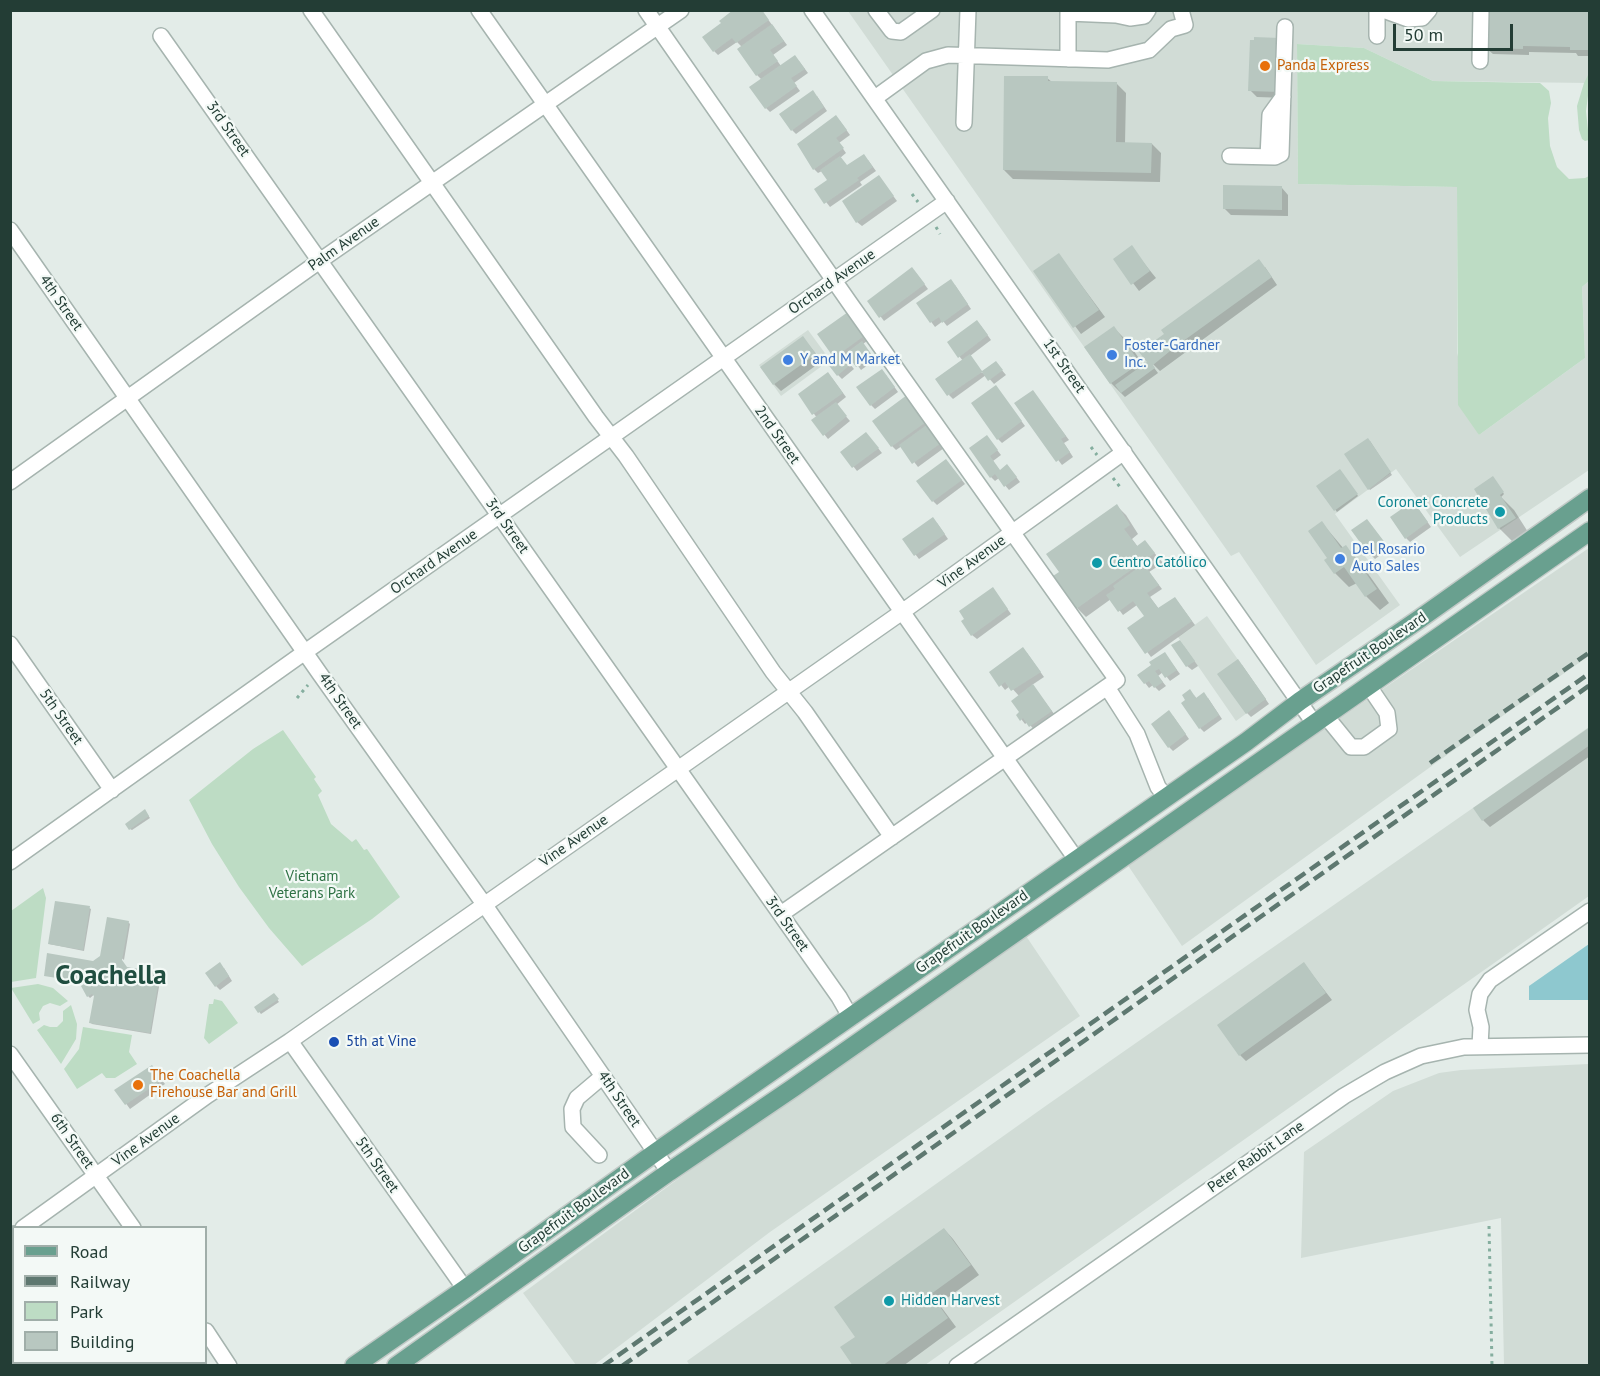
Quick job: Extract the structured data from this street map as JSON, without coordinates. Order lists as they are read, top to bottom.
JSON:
{
  "streets": {
    "main road": ["Grapefruit Boulevard"],
    "street": [
      "3rd Street",
      "Palm Avenue",
      "Orchard Avenue",
      "4th Street",
      "1st Street",
      "2nd Street",
      "Vine Avenue",
      "5th Street",
      "6th Street",
      "Peter Rabbit Lane"
    ]
  },
  "crossings": [
    ["3rd Street", "Palm Avenue"],
    ["3rd Street", "Orchard Avenue"],
    ["3rd Street", "Vine Avenue"],
    ["3rd Street", "Grapefruit Boulevard"],
    ["Palm Avenue", "4th Street"],
    ["Palm Avenue", "2nd Street"],
    ["Orchard Avenue", "4th Street"],
    ["Orchard Avenue", "1st Street"],
    ["Orchard Avenue", "2nd Street"],
    ["Orchard Avenue", "5th Street"],
    ["4th Street", "Vine Avenue"],
    ["4th Street", "Grapefruit Boulevard"],
    ["1st Street", "Vine Avenue"],
    ["1st Street", "Grapefruit Boulevard"],
    ["2nd Street", "Vine Avenue"],
    ["2nd Street", "Grapefruit Boulevard"],
    ["Vine Avenue", "5th Street"],
    ["Vine Avenue", "6th Street"],
    ["Grapefruit Boulevard", "5th Street"]
  ],
  "districts": ["Coachella"],
  "parks": ["Vietnam Veterans Park"],
  "places": [
    "Panda Express",
    "Foster-Gardner Inc.",
    "Y and M Market",
    "Coronet Concrete Products",
    "Del Rosario Auto Sales",
    "Centro Católico",
    "5th at Vine",
    "The Coachella Firehouse Bar and Grill",
    "Hidden Harvest"
  ],
  "legend": [
    "Road",
    "Railway",
    "Park",
    "Building"
  ],
  "scale_bar": "50 m"
}
